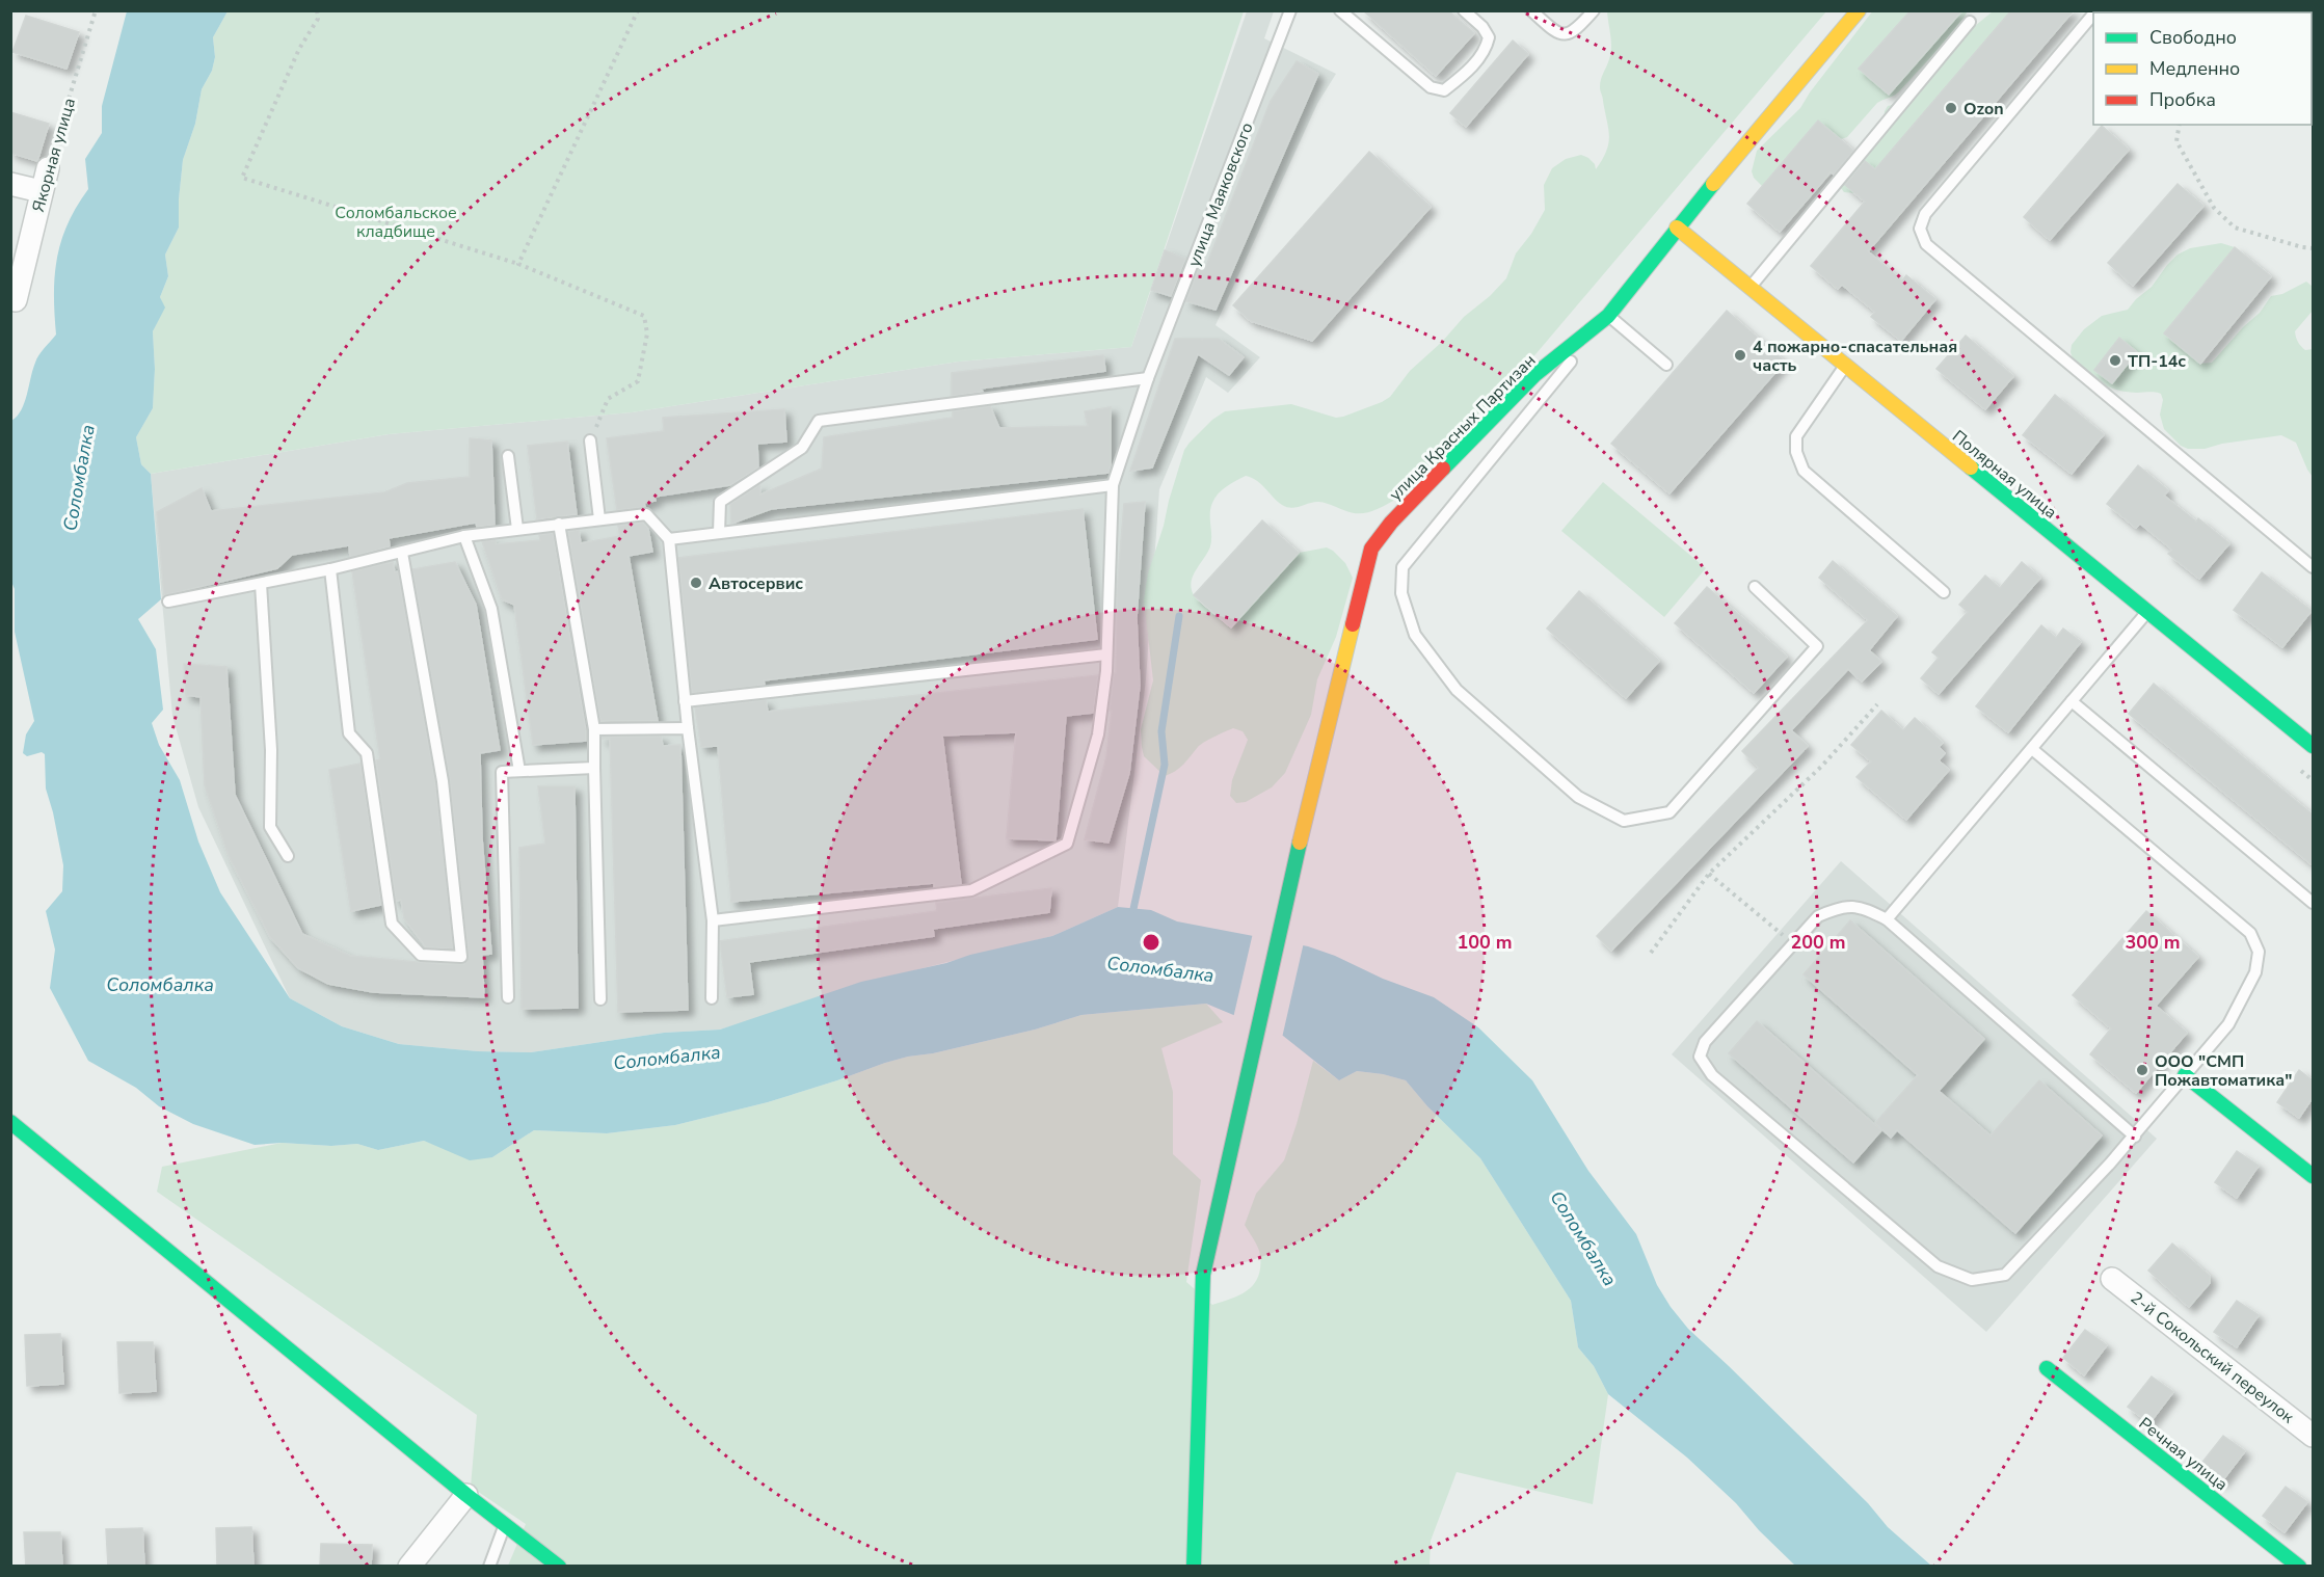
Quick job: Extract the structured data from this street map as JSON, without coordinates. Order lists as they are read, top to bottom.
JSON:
{
  "streets": {
    "street": [
      "Якорная улица",
      "улица Красных Партизан",
      "Полярная улица",
      "2-й Сокольский переулок",
      "Речная улица"
    ],
    "lane": ["улица Маяковского"]
  },
  "crossings": [
    ["улица Красных Партизан", "Полярная улица"]
  ],
  "water": ["Соломбалка"],
  "parks": ["Соломбальское кладбище"],
  "places": [
    "Ozon",
    "4 пожарно-спасательная часть",
    "ТП-14с",
    "Автосервис",
    "ООО \"СМП Пожавтоматика\""
  ],
  "legend": ["Свободно", "Медленно", "Пробка"],
  "rings": ["100 m", "200 m", "300 m"]
}
